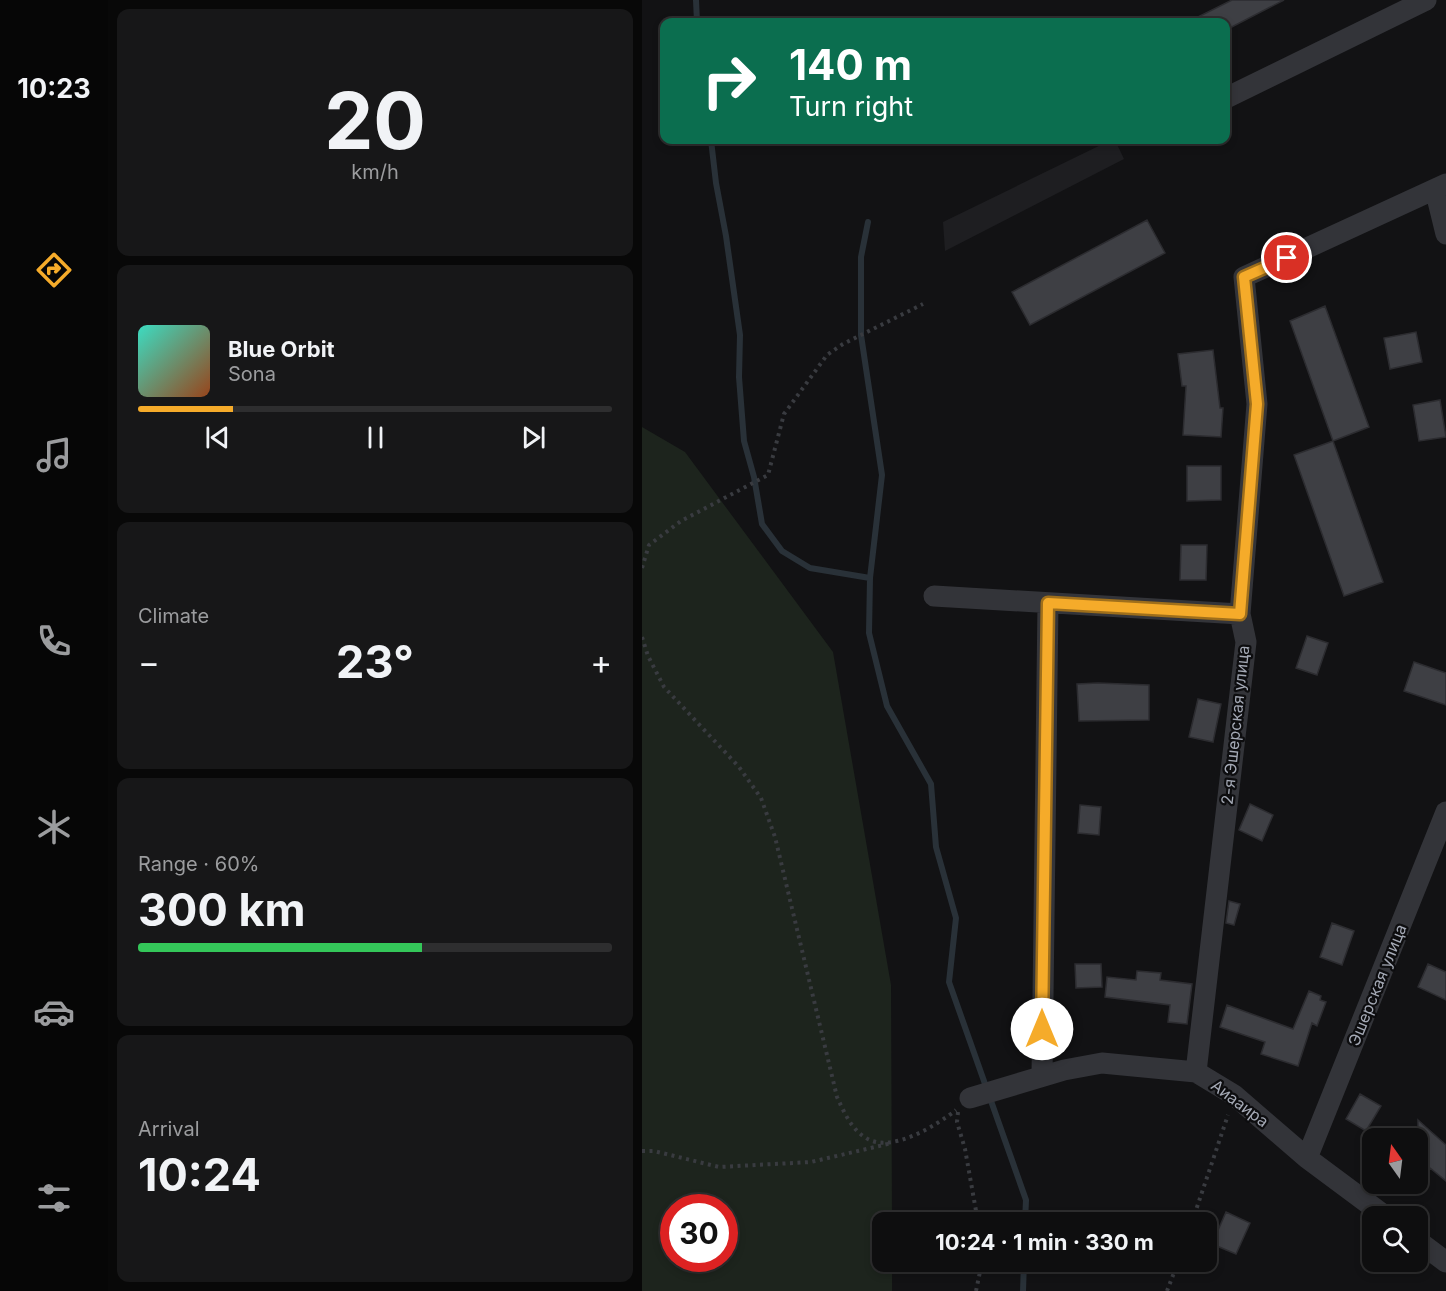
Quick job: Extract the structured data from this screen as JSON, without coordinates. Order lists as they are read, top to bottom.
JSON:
{
  "streets": {
    "street": ["2-я Эшерская улица", "Эшерская улица", "Аиааира"]
  },
  "crossings": [
    ["2-я Эшерская улица", "Аиааира"],
    ["Эшерская улица", "Аиааира"]
  ],
  "north": "top",
  "page": {
    "tabs": "10:23",
    "tile": [
      ["20", "km/h"],
      "Climate",
      ["Range · 60%", "300 km"],
      ["Arrival", "10:24"]
    ],
    "turn": ["140 m", "Turn right"],
    "song": ["Blue Orbit", "Sona"],
    "heat": ["−", "23°", "+"],
    "limit": "30",
    "trip": "10:24 · 1 min · 330 m"
  }
}
